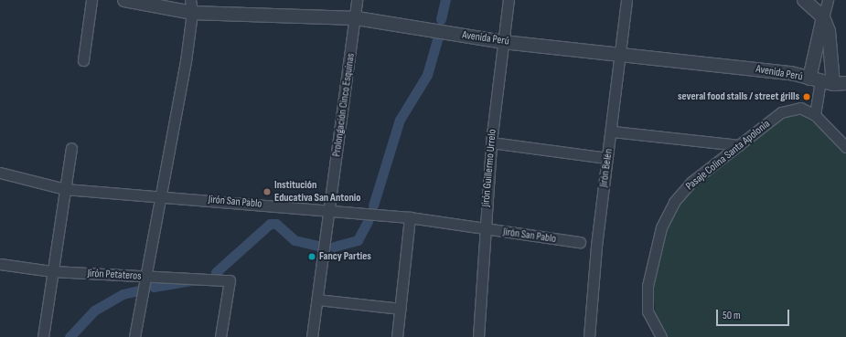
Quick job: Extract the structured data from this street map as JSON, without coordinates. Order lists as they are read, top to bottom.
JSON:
{
  "streets": {
    "street": [
      "Avenida Perú",
      "Prolongación Cinco Esquinas",
      "Pasaje Colina Santa Apolonia",
      "Jirón Guillermo Urrelo",
      "Jirón Belén",
      "Jirón San Pablo",
      "Jirón Petateros"
    ]
  },
  "crossings": [
    ["Avenida Perú", "Prolongación Cinco Esquinas"],
    ["Avenida Perú", "Jirón Guillermo Urrelo"],
    ["Avenida Perú", "Jirón Belén"],
    ["Prolongación Cinco Esquinas", "Jirón San Pablo"],
    ["Jirón Guillermo Urrelo", "Jirón San Pablo"]
  ],
  "places": ["several food stalls / street grills", "Institución Educativa San Antonio", "Fancy Parties"],
  "scale_bar": "50 m"
}
